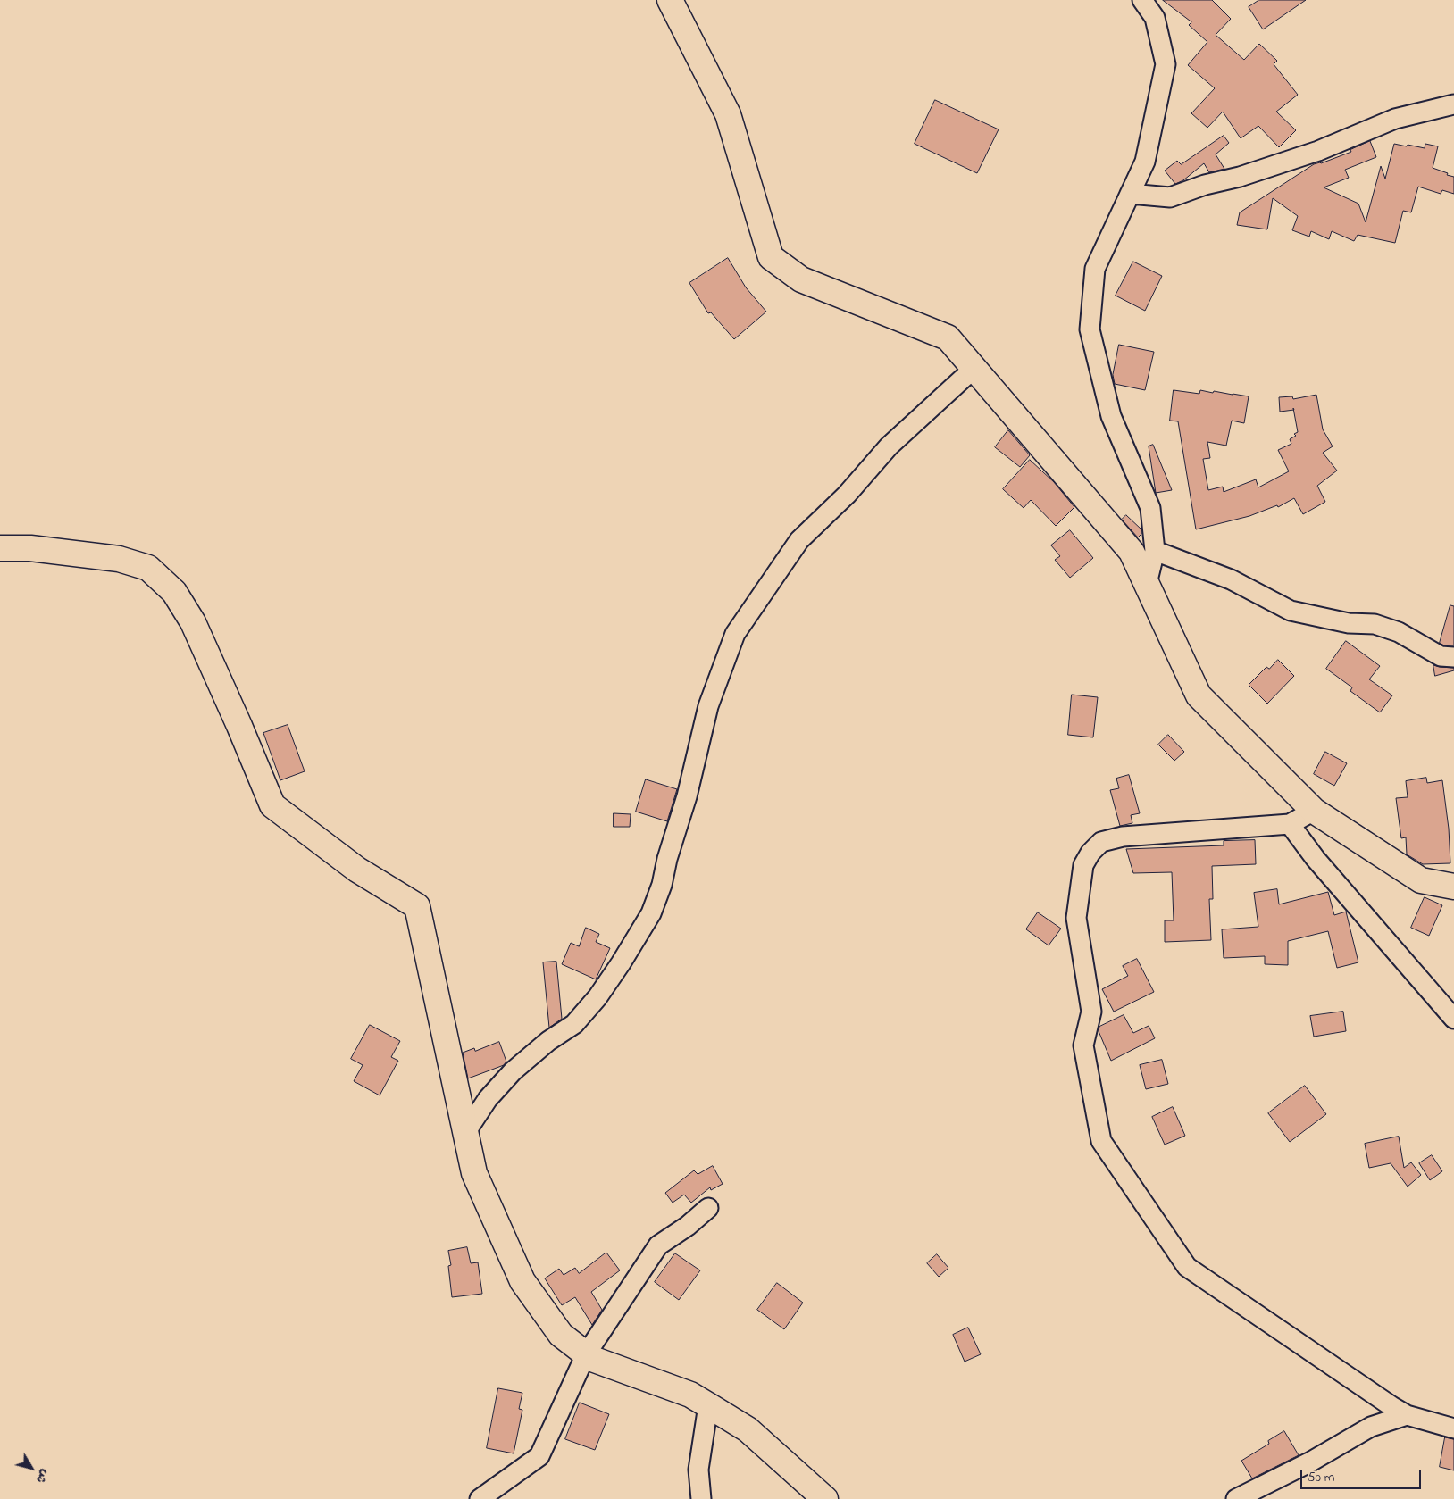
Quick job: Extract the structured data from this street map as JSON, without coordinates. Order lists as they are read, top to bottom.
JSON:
{
  "scale_bar": "50 m",
  "north": "bottom right"
}
